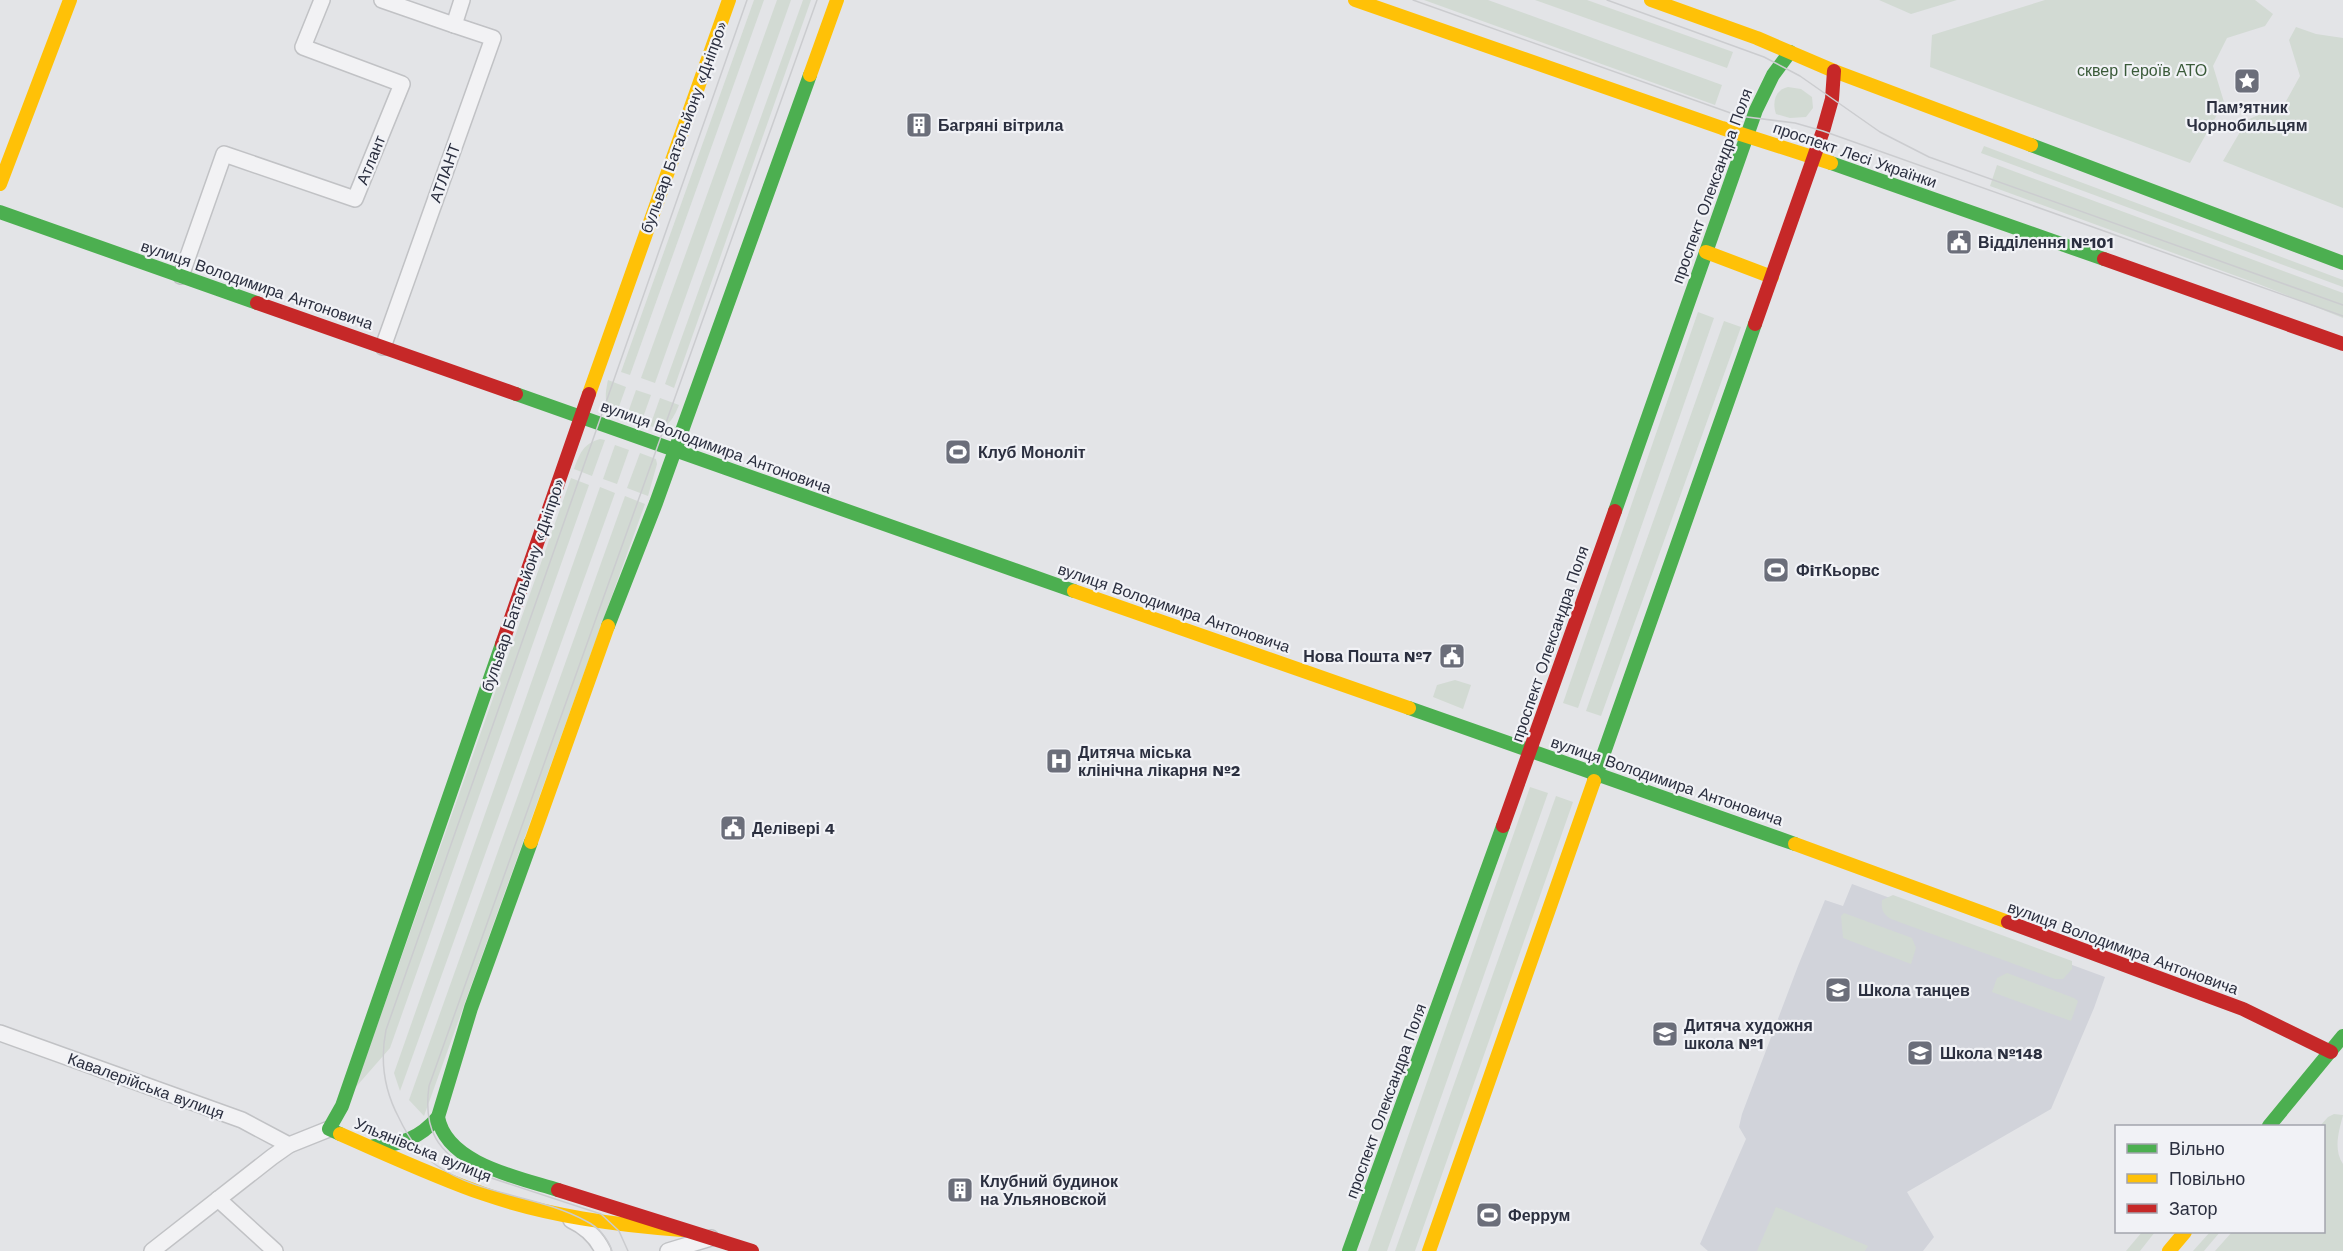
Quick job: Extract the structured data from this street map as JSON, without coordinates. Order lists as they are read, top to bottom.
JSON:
{
  "streets": {
    "street": [
      "бульвар Батальйону «Дніпро»",
      "проспект Лесі Українки",
      "Атлант",
      "АТЛАНТ",
      "проспект Олександра Поля",
      "вулиця Володимира Антоновича",
      "Кавалерійська вулиця",
      "Ульянівська вулиця"
    ]
  },
  "crossings": [
    ["бульвар Батальйону «Дніпро»", "вулиця Володимира Антоновича"],
    ["бульвар Батальйону «Дніпро»", "Ульянівська вулиця"],
    ["проспект Лесі Українки", "проспект Олександра Поля"],
    ["Атлант", "вулиця Володимира Антоновича"],
    ["АТЛАНТ", "вулиця Володимира Антоновича"],
    ["проспект Олександра Поля", "вулиця Володимира Антоновича"]
  ],
  "parks": ["сквер Героїв АТО"],
  "places": {
    "place": ["Пам’ятник Чорнобильцям"],
    "building": ["Багряні вітрила", "Клубний будинок на Ульяновской"],
    "public building": ["Відділення №101", "Нова Пошта №7", "Делівері 4"],
    "sports": ["Клуб Моноліт", "ФiтКьорвс", "Феррум"],
    "hospital": ["Дитяча міська клінічна лікарня №2"],
    "school or university": ["Школа танцев", "Дитяча художня школа №1", "Школа №148"]
  },
  "legend": ["Вільно", "Повільно", "Затор"]
}
